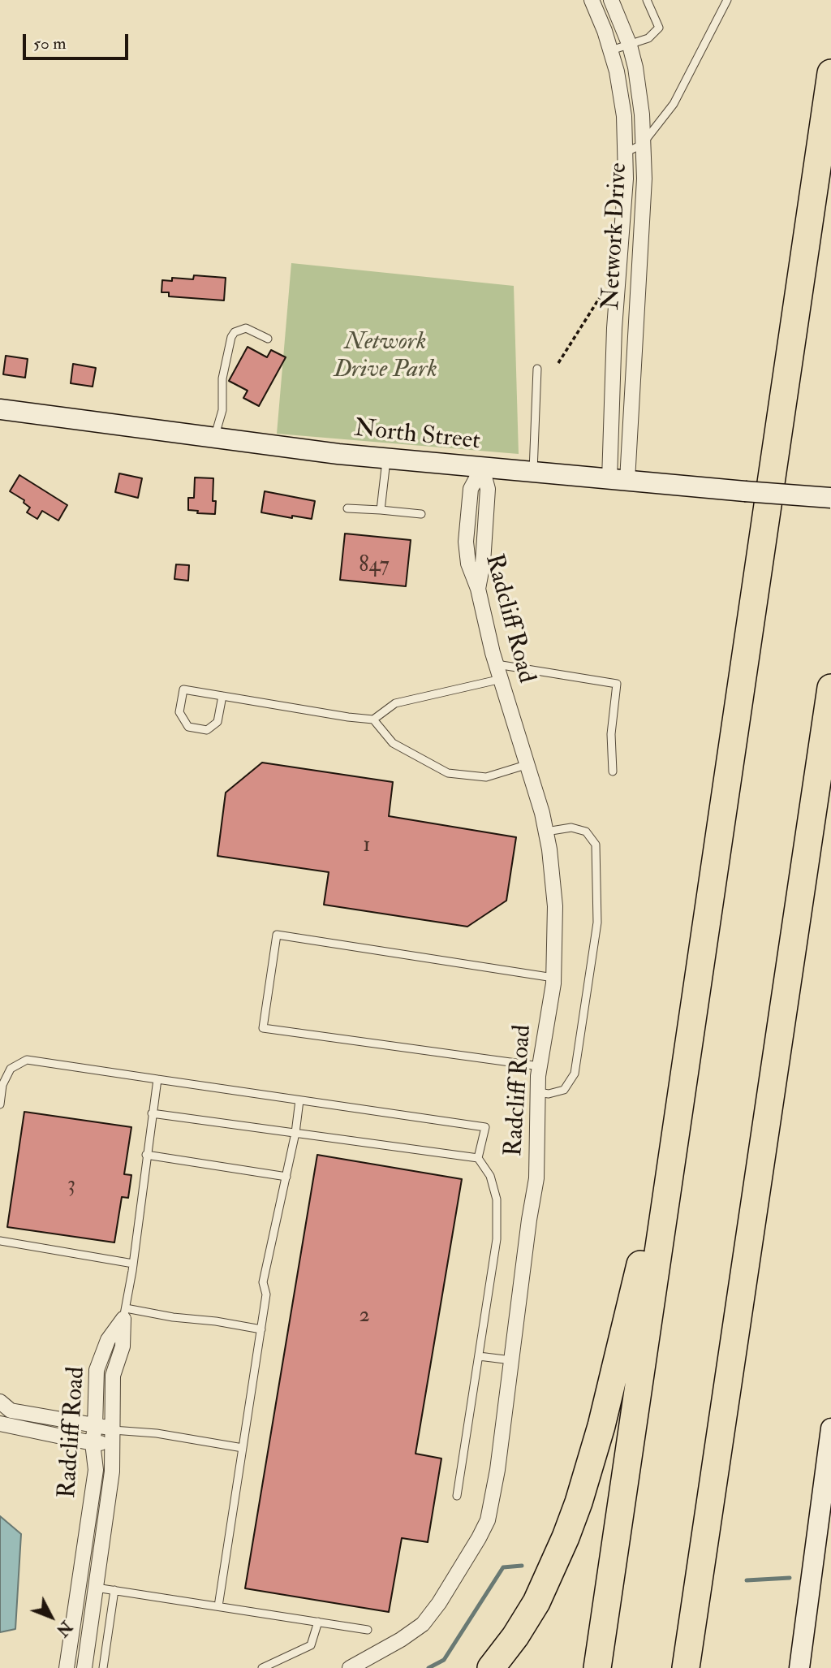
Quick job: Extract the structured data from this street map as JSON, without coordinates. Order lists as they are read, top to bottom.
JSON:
{
  "streets": {
    "main road": ["North Street"],
    "street": ["Network Drive", "Radcliff Road"]
  },
  "crossings": [
    ["Network Drive", "North Street"],
    ["North Street", "Radcliff Road"]
  ],
  "parks": ["Network Drive Park"],
  "house_numbers": [
    "847",
    "1",
    "3",
    "2"
  ],
  "scale_bar": "50 m",
  "north": "bottom right"
}
